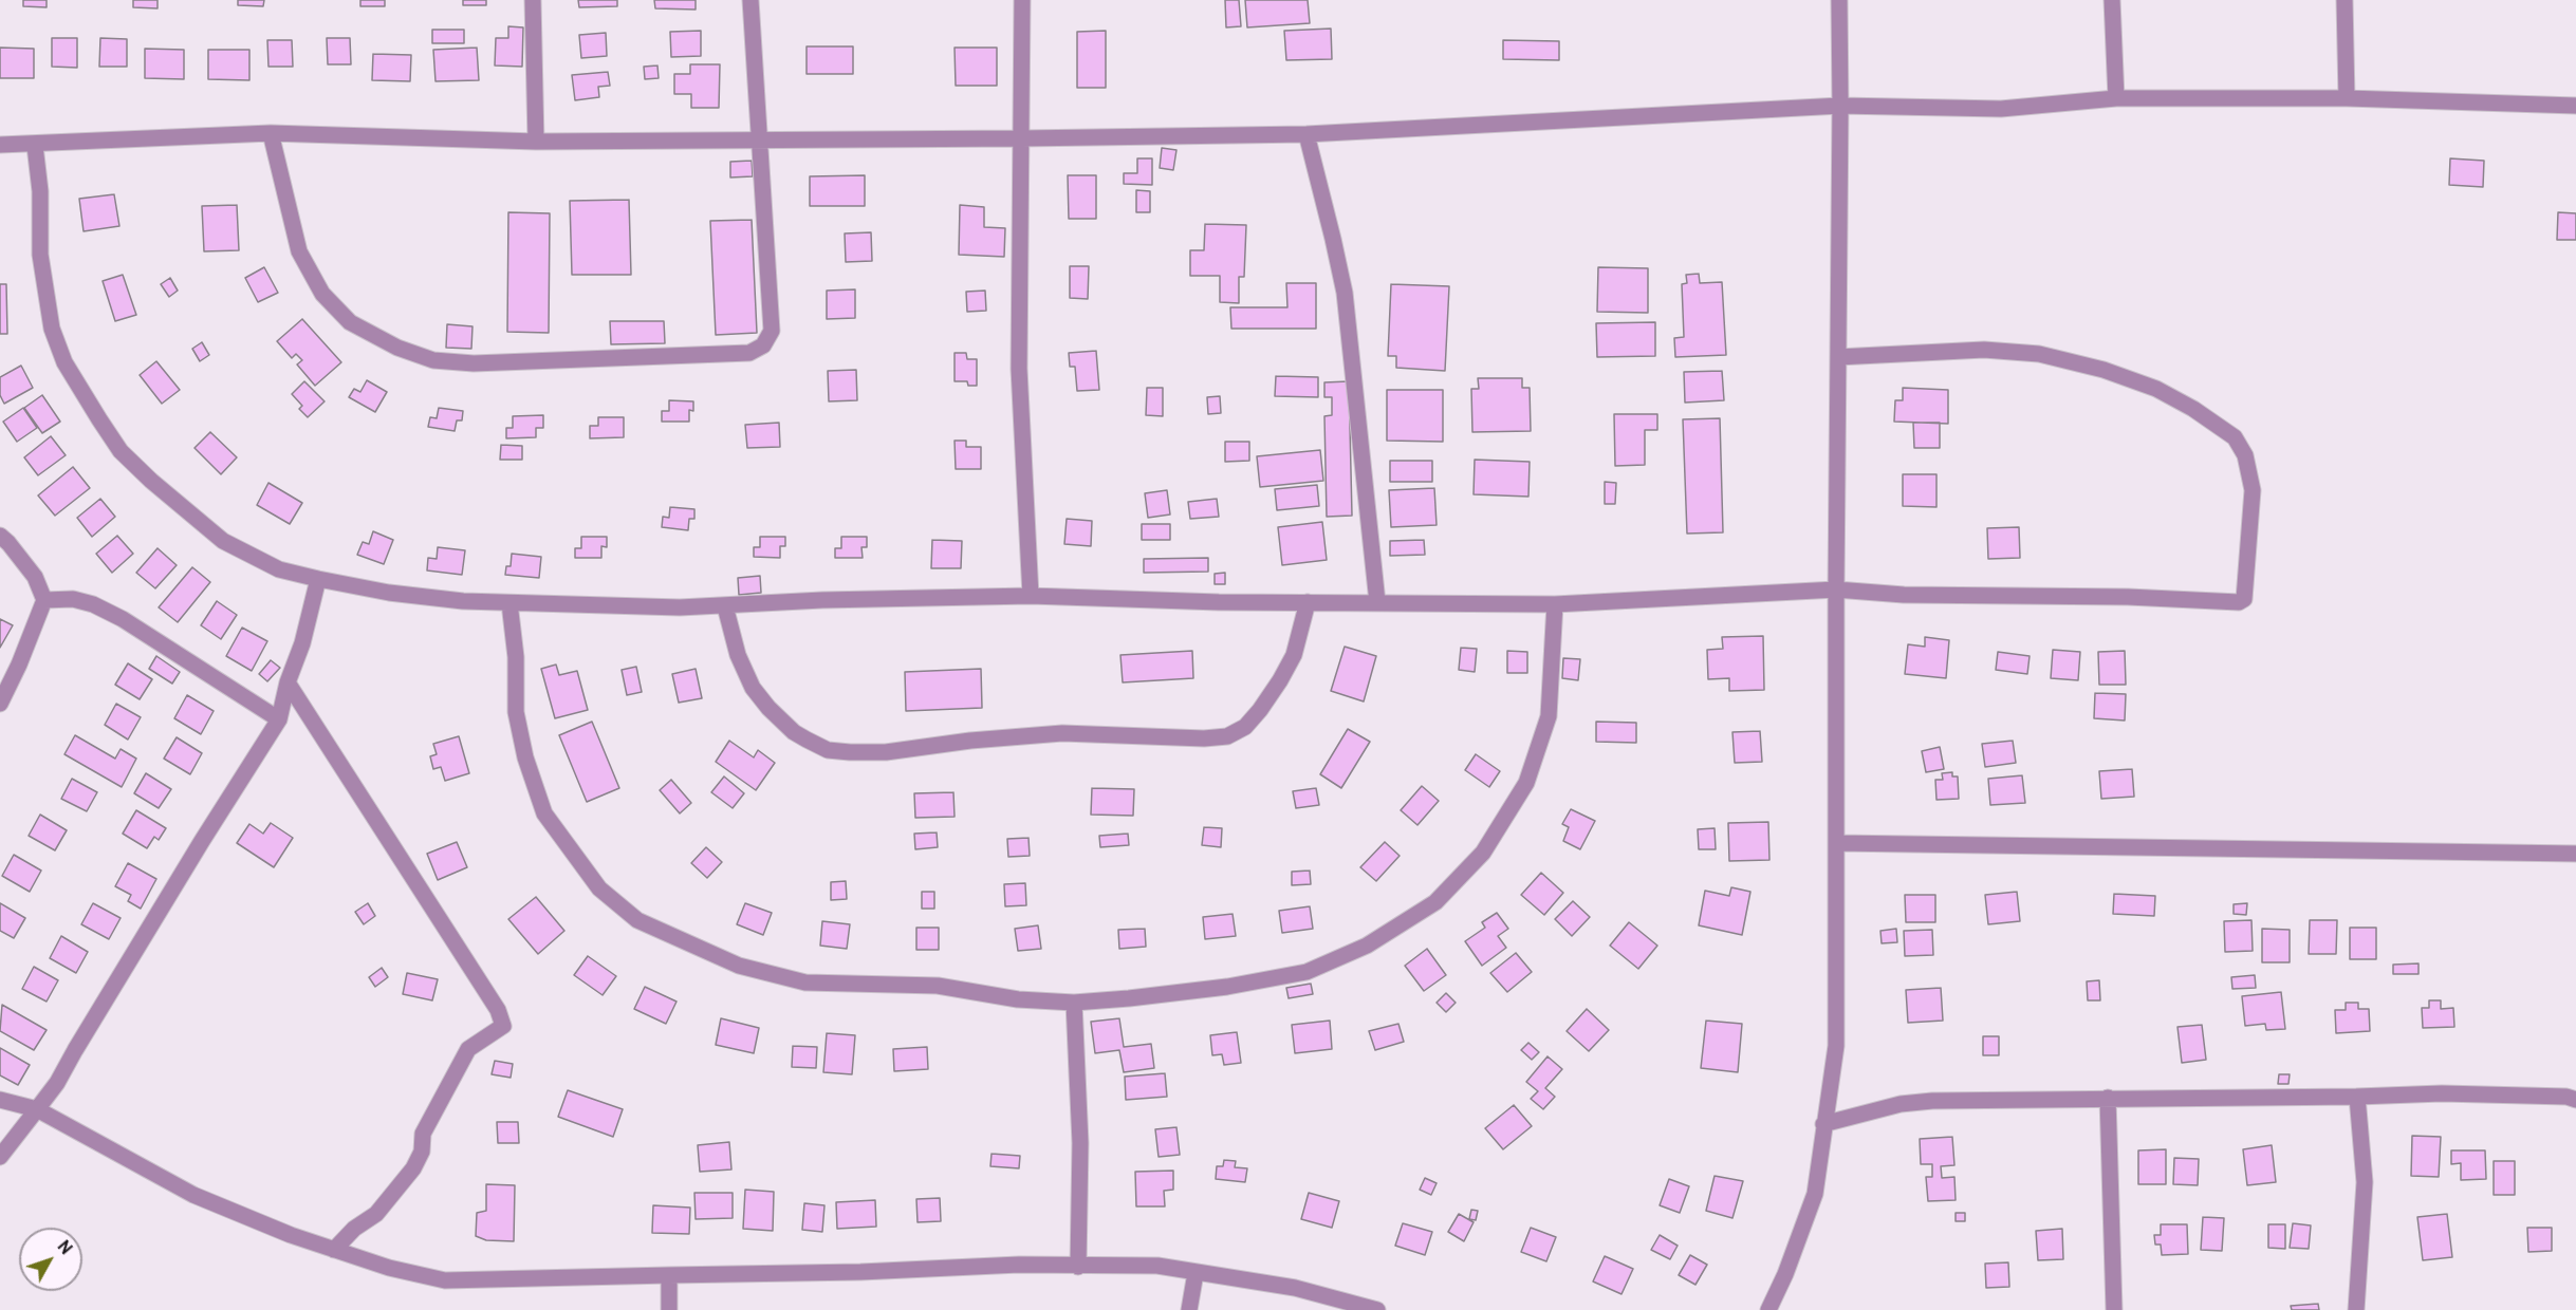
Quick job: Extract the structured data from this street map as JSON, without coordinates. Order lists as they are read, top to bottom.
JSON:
{
  "north": "top right"
}
